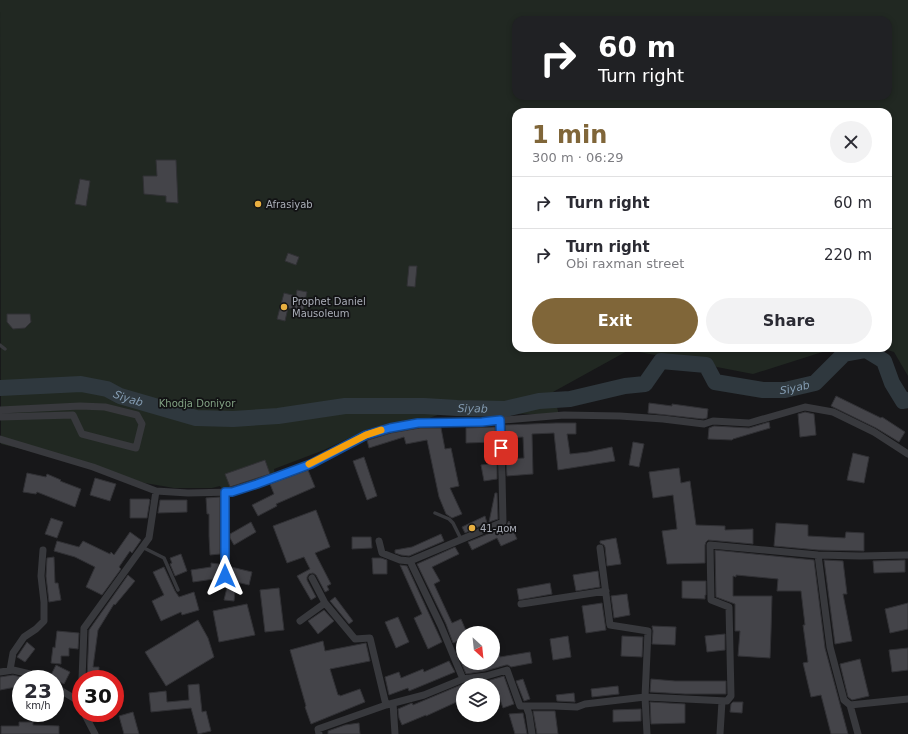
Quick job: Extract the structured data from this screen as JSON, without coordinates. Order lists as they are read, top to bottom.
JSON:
{
  "water": ["Siyab"],
  "parks": ["Khodja Doniyor"],
  "places": ["Afrasiyab", "Prophet Daniel Mausoleum", "41-дом"],
  "north": "bottom right",
  "page": {
    "turn": ["60 m", "Turn right"],
    "heading": ["1 min", "300 m · 06:29"],
    "list": [
      {
        "name": "Turn right",
        "value": "60 m"
      },
      {
        "name": "Turn right",
        "note": "Obi raxman street",
        "value": "220 m"
      }
    ],
    "buttons": ["Exit", "Share"],
    "speed": "23 km/h",
    "limit": "30"
  }
}
